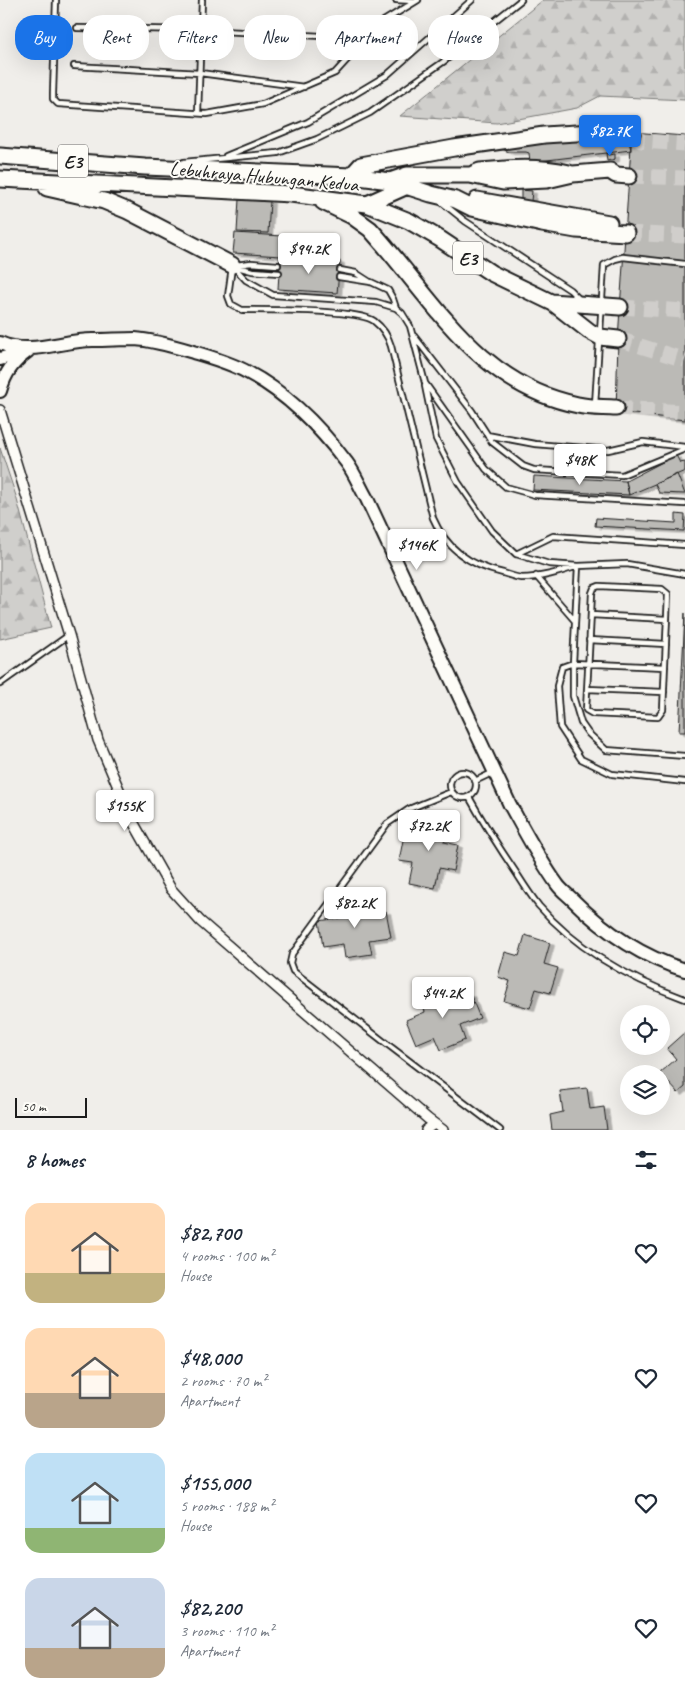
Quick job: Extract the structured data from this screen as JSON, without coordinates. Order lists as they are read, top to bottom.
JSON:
{
  "streets": {
    "highway": ["E3", "Lebuhraya Hubungan Kedua"]
  },
  "crossings": [
    ["E3", "Lebuhraya Hubungan Kedua"]
  ],
  "scale_bar": "50 m",
  "page": {
    "chip": [
      "Buy",
      "Rent",
      "Filters",
      "New",
      "Apartment",
      "House"
    ],
    "price": [
      "$82.7K",
      "$94.2K",
      "$48K",
      "$146K",
      "$155K",
      "$72.2K",
      "$82.2K",
      "$44.2K"
    ],
    "scale": "50 m",
    "heading": "8 homes",
    "list": [
      {
        "name": "$82,700",
        "note": "4 rooms · 100 m² · House"
      },
      {
        "name": "$48,000",
        "note": "2 rooms · 70 m² · Apartment"
      },
      {
        "name": "$155,000",
        "note": "5 rooms · 188 m² · House"
      },
      {
        "name": "$82,200",
        "note": "3 rooms · 110 m² · Apartment"
      }
    ]
  }
}
